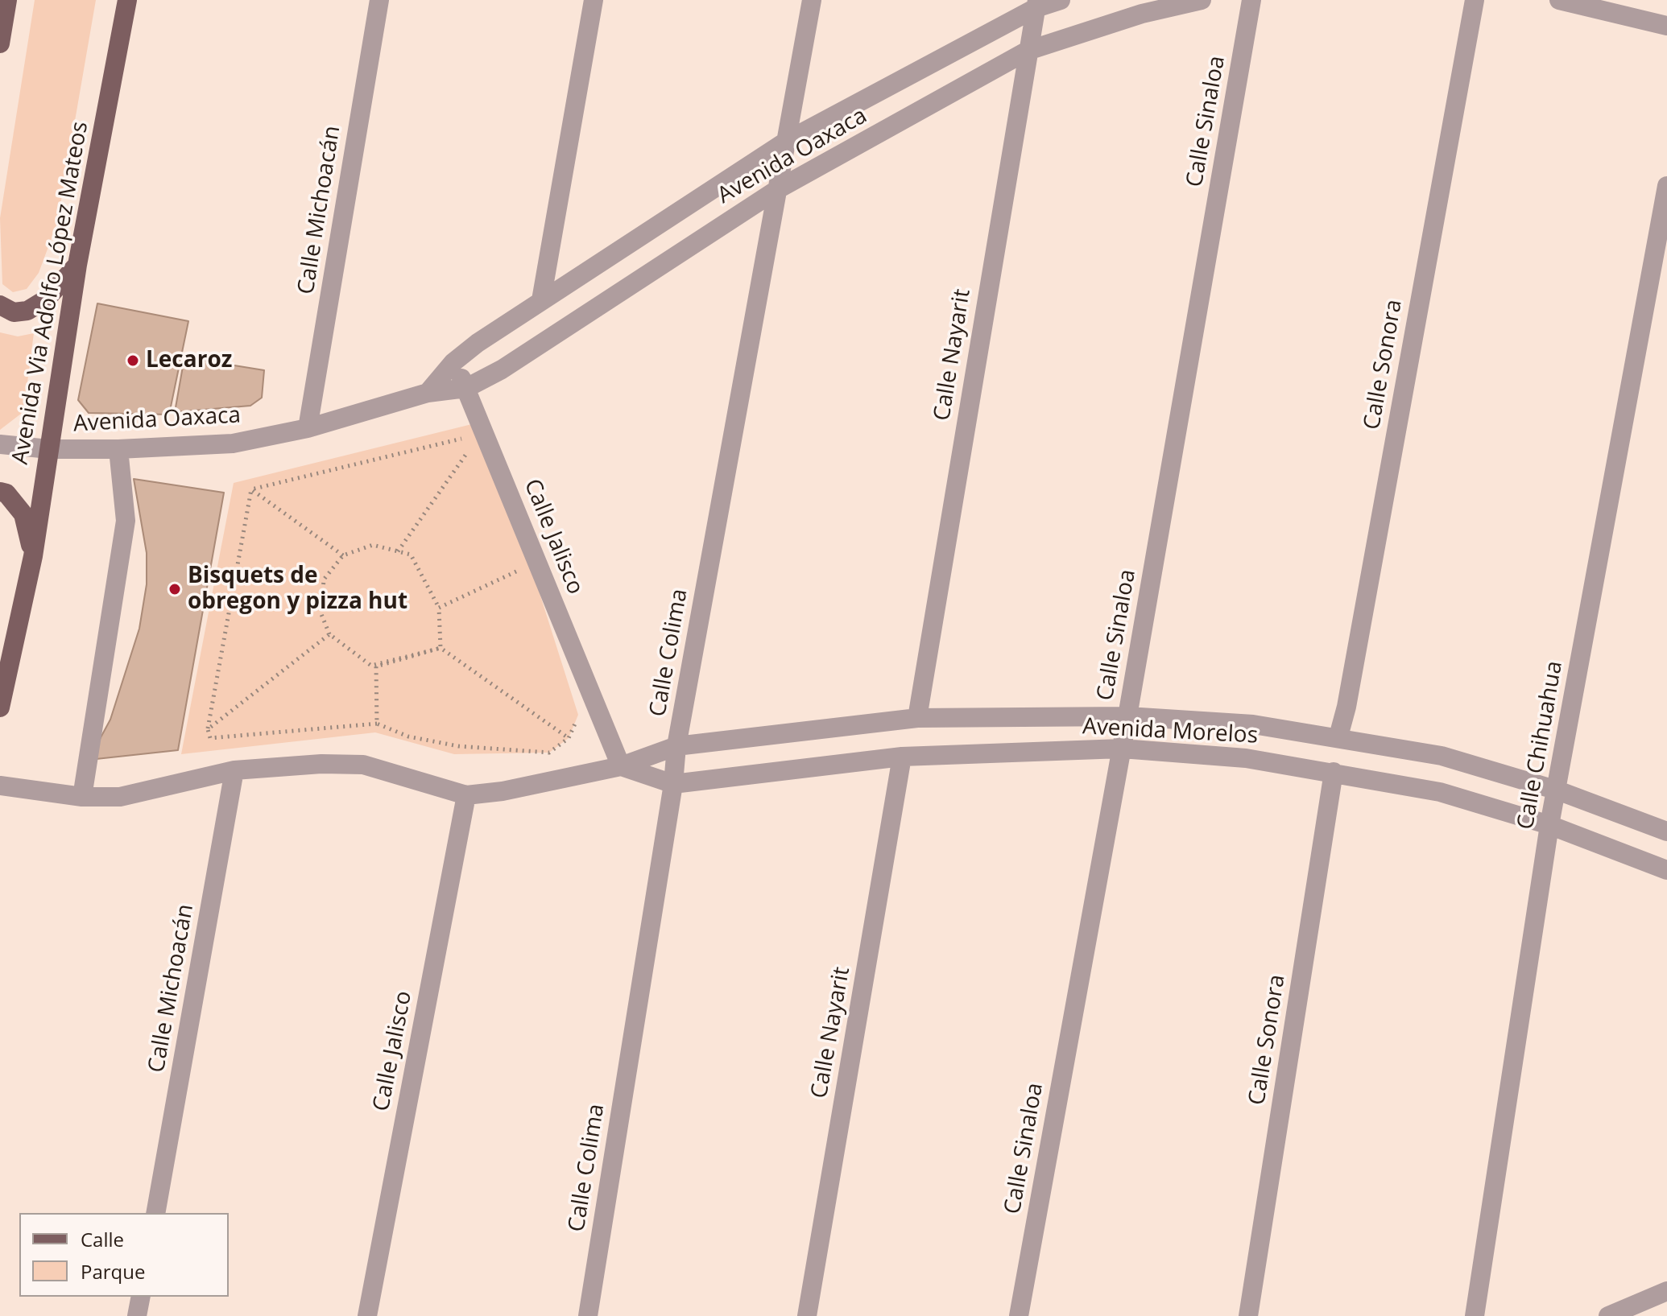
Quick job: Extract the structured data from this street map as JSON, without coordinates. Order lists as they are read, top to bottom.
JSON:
{
  "streets": {
    "main road": ["Avenida Via Adolfo López Mateos"],
    "street": [
      "Calle Sinaloa",
      "Avenida Oaxaca",
      "Calle Michoacán",
      "Calle Nayarit",
      "Calle Sonora",
      "Calle Jalisco",
      "Calle Colima",
      "Avenida Morelos",
      "Calle Chihuahua"
    ]
  },
  "crossings": [
    ["Calle Sinaloa", "Avenida Morelos"],
    ["Avenida Oaxaca", "Calle Michoacán"],
    ["Avenida Oaxaca", "Avenida Via Adolfo López Mateos"],
    ["Avenida Oaxaca", "Calle Nayarit"],
    ["Avenida Oaxaca", "Calle Jalisco"],
    ["Avenida Oaxaca", "Calle Colima"],
    ["Calle Michoacán", "Avenida Morelos"],
    ["Calle Nayarit", "Avenida Morelos"],
    ["Calle Sonora", "Avenida Morelos"],
    ["Calle Jalisco", "Avenida Morelos"],
    ["Calle Colima", "Avenida Morelos"],
    ["Avenida Morelos", "Calle Chihuahua"]
  ],
  "places": ["Lecaroz", "Bisquets de obregon y pizza hut"],
  "legend": ["Calle", "Parque"]
}
